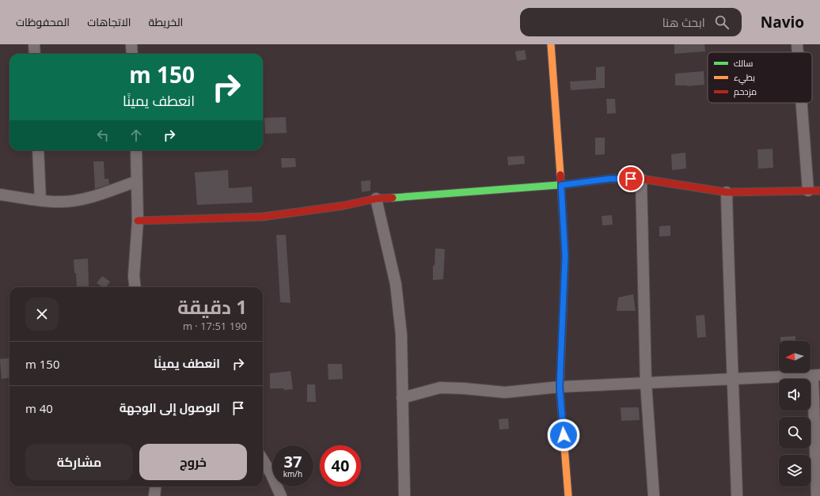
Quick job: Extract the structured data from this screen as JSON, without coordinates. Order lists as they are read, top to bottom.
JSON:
{
  "legend": ["سالك", "بطيء", "مزدحم"],
  "north": "left",
  "page": {
    "header": "Navio",
    "search": "ابحث هنا",
    "nav": ["الخريطة", "الاتجاهات", "المحفوظات"],
    "turn": ["150 m", "انعطف يمينًا"],
    "heading": ["1 دقيقة", "190 m · 17:51"],
    "list": [
      {
        "name": "انعطف يمينًا",
        "value": "150 m"
      },
      {
        "name": "الوصول إلى الوجهة",
        "value": "40 m"
      }
    ],
    "buttons": ["خروج", "مشاركة"],
    "speed": "37 km/h",
    "limit": "40"
  }
}
